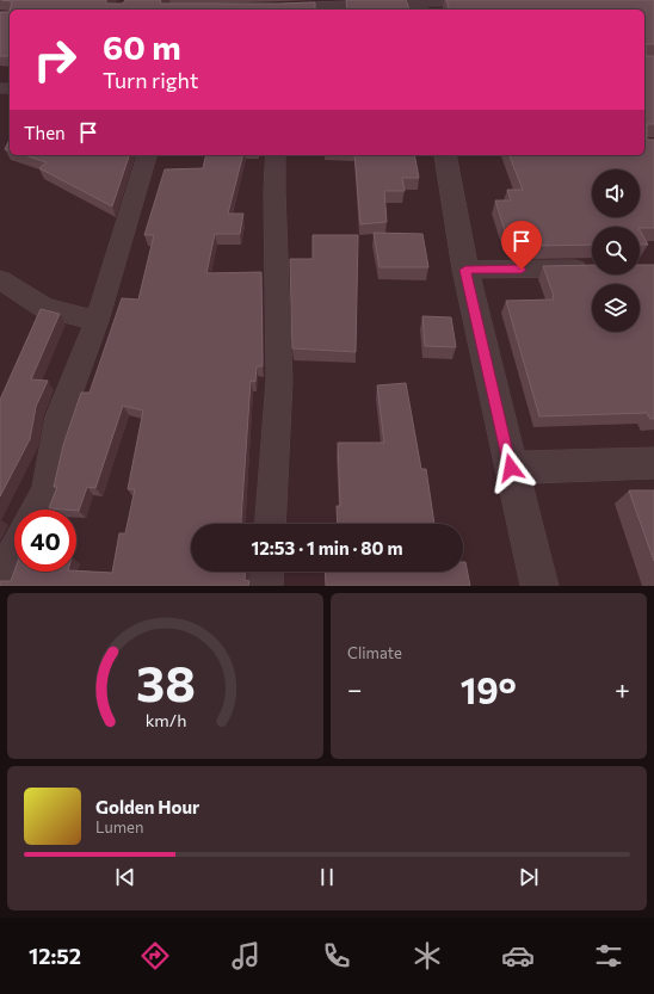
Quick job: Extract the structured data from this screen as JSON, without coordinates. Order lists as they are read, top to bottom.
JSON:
{
  "page": {
    "turn": ["60 m", "Turn right"],
    "then": "Then",
    "limit": "40",
    "trip": "12:53 · 1 min · 80 m",
    "tile": "Climate",
    "heat": ["−", "19°", "+"],
    "song": ["Golden Hour", "Lumen"],
    "tabs": "12:52",
    "gauge": ["38", "km/h"]
  }
}
